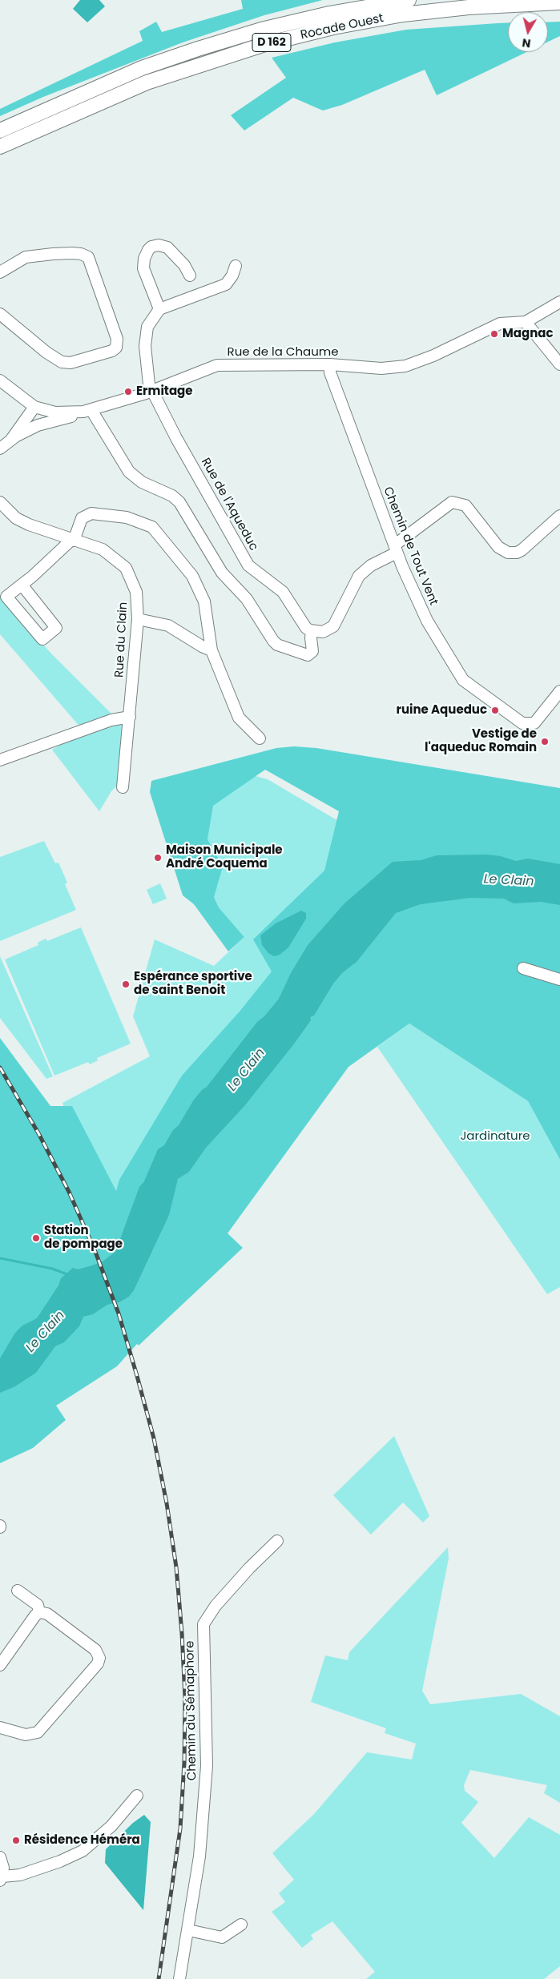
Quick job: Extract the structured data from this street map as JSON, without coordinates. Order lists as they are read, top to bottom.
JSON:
{
  "streets": {
    "main road": ["Rocade Ouest", "D 162"],
    "street": [
      "Rue de la Chaume",
      "Rue de l'Aqueduc",
      "Chemin de Tout Vent",
      "Rue du Clain",
      "Chemin du Sémaphore"
    ]
  },
  "crossings": [
    ["Rue de la Chaume", "Rue de l'Aqueduc"],
    ["Rue de la Chaume", "Chemin de Tout Vent"]
  ],
  "water": ["Le Clain"],
  "parks": ["Jardinature"],
  "places": [
    "Magnac",
    "Ermitage",
    "ruine Aqueduc",
    "Vestige de l'aqueduc Romain",
    "Maison Municipale André Coquema",
    "Espérance sportive de saint Benoit",
    "Station de pompage",
    "Résidence Héméra"
  ],
  "north": "bottom"
}
